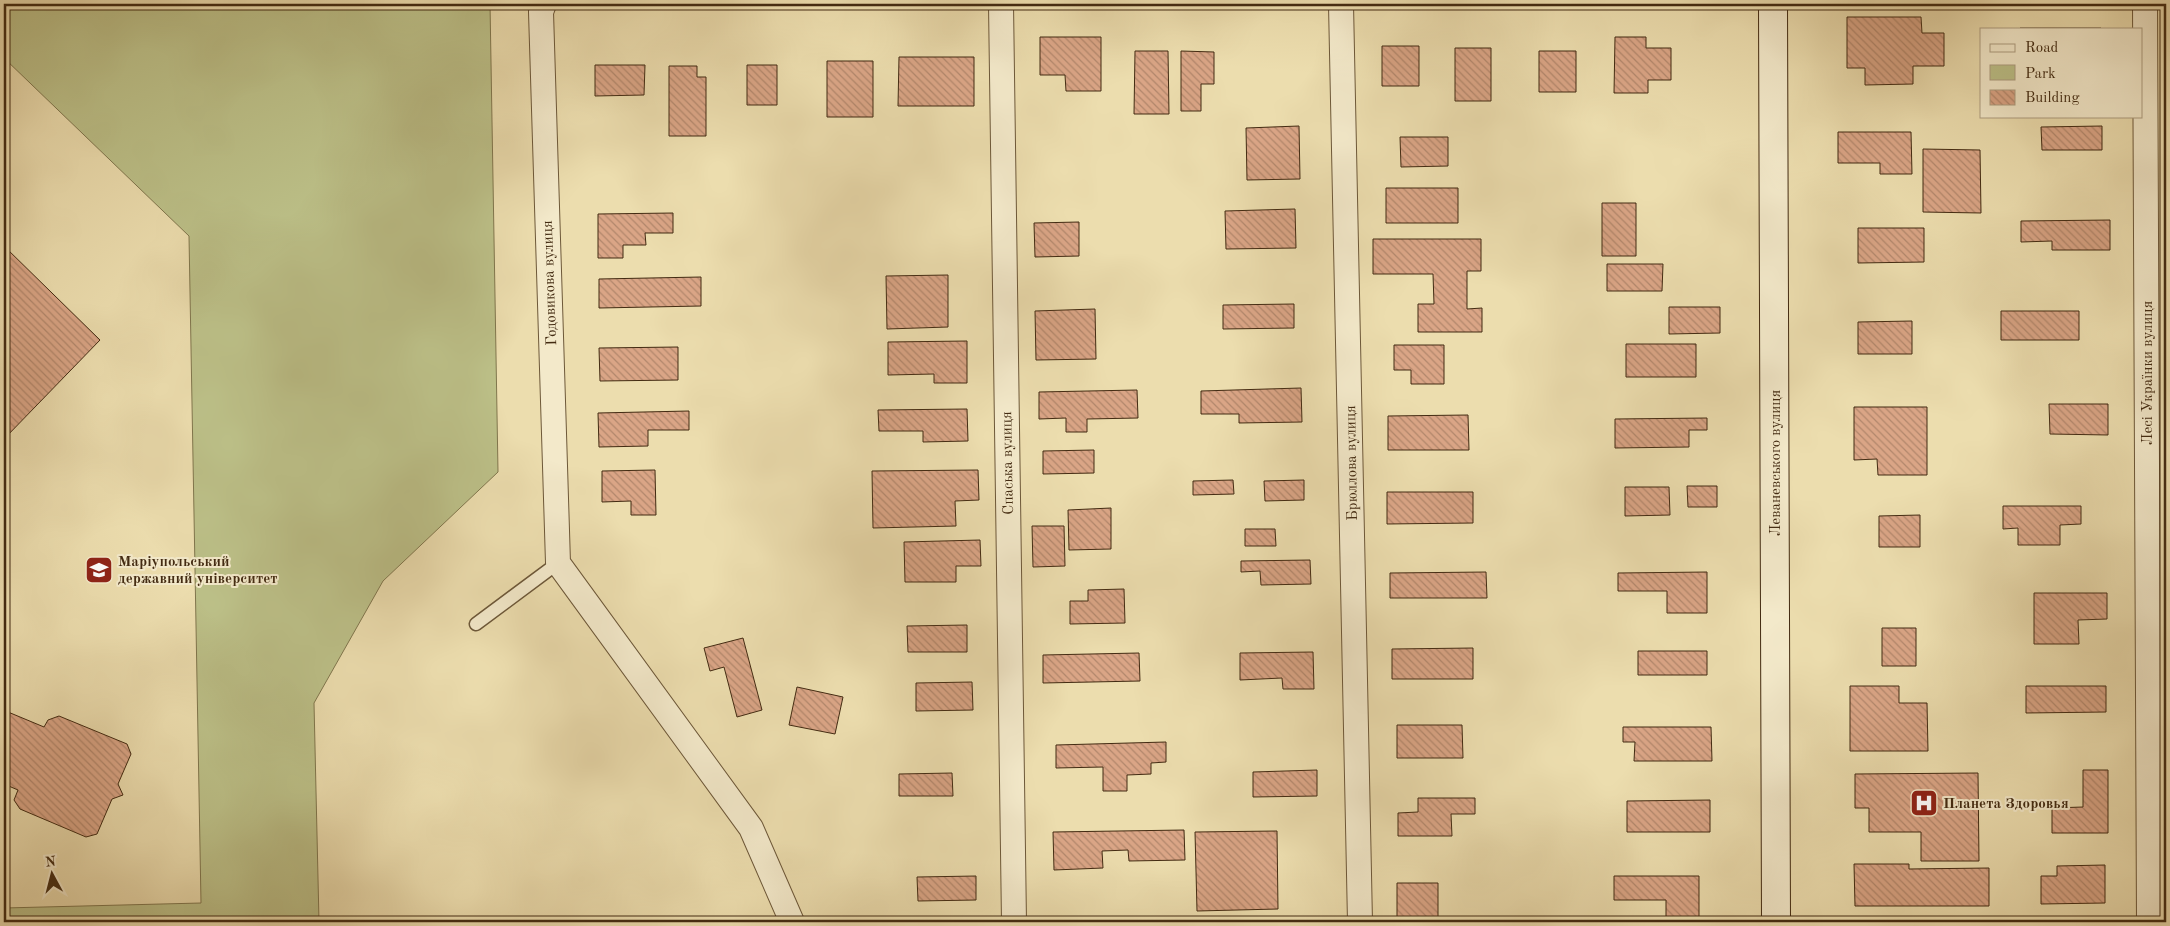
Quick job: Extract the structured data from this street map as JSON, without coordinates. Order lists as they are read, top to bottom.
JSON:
{
  "streets": {
    "street": [
      "Годовикова вулиця",
      "Лесі Українки вулиця",
      "Спаська вулиця",
      "Брюллова вулиця",
      "Леваневського вулиця"
    ]
  },
  "places": {
    "school or university": ["Маріупольський державний університет"],
    "hospital": ["Планета Здоровья"]
  },
  "legend": ["Road", "Park", "Building"],
  "north": "top"
}
